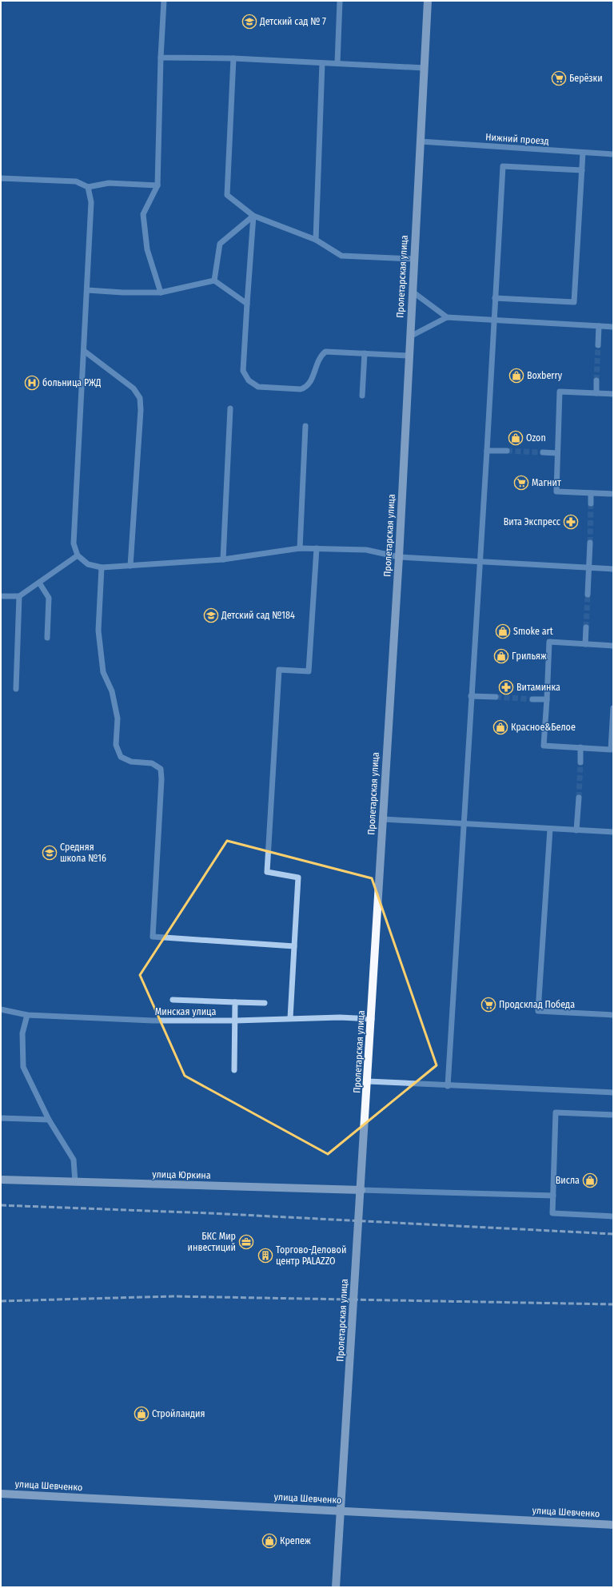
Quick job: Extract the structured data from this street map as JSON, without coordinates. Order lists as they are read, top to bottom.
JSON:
{
  "streets": {
    "main road": ["Пролетарская улица", "улица Юркина", "улица Шевченко"],
    "street": ["Нижний проезд", "Минская улица"]
  },
  "crossings": [
    ["Нижний проезд", "Пролетарская улица"],
    ["Пролетарская улица", "Минская улица"],
    ["Пролетарская улица", "улица Юркина"],
    ["Пролетарская улица", "улица Шевченко"]
  ],
  "places": {
    "school or university": ["Детский сад № 7", "Детский сад №184", "Средняя школа №16"],
    "supermarket": ["Берёзки", "Магнит", "Продсклад Победа"],
    "shop": [
      "Boxberry",
      "Ozon",
      "Smoke art",
      "Грильяж",
      "Красное&Белое",
      "Висла",
      "Стройландия",
      "Крепеж"
    ],
    "hospital": ["больница РЖД"],
    "pharmacy": ["Вита Экспресс", "Витаминка"],
    "office": ["БКС Мир инвестиций"],
    "building": ["Торгово-Деловой центр PALAZZO"]
  }
}
